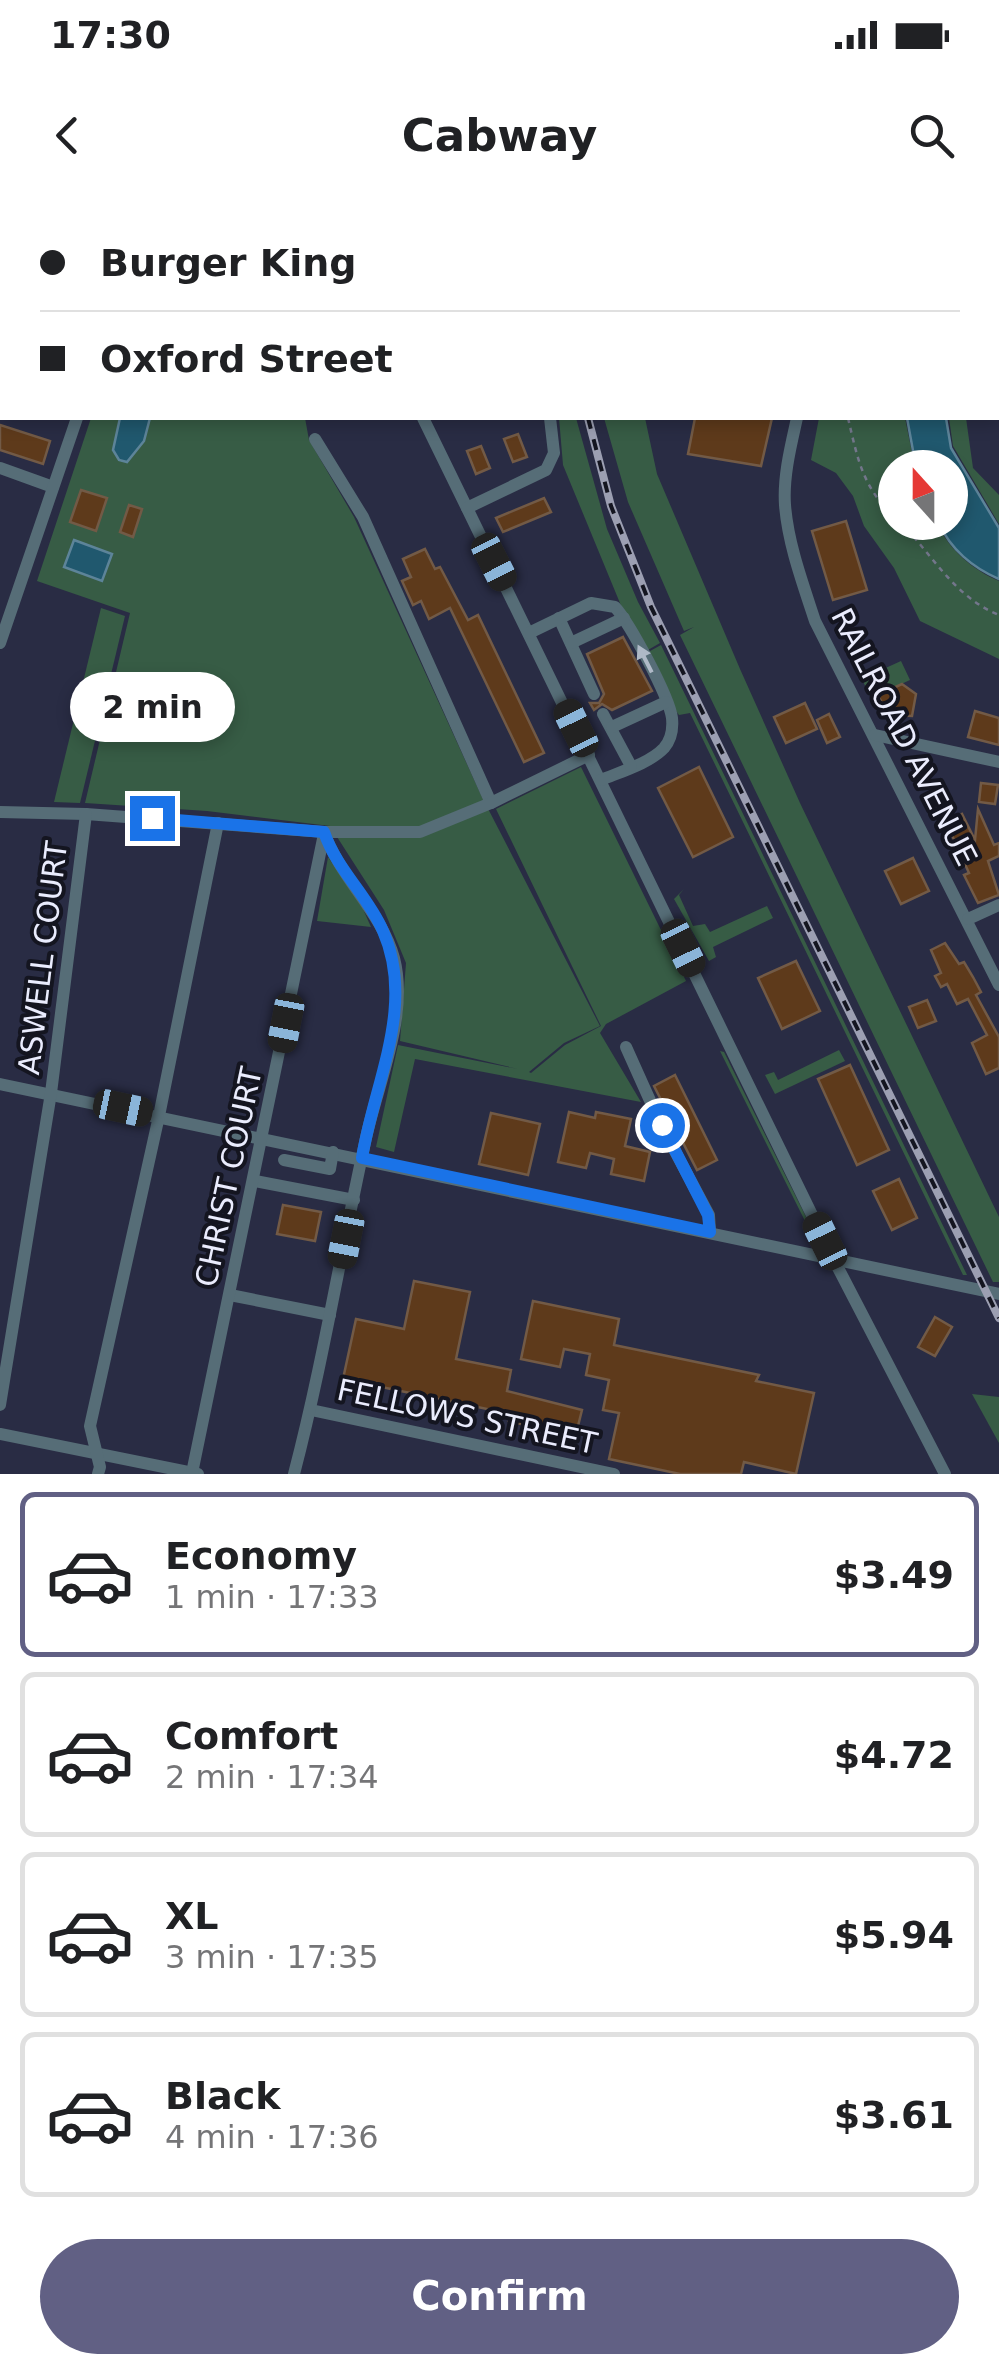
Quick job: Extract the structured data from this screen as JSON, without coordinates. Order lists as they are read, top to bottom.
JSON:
{
  "streets": {
    "street": [
      "RAILROAD AVENUE",
      "ASWELL COURT",
      "CHRIST COURT",
      "FELLOWS STREET"
    ]
  },
  "north": "top",
  "page": {
    "status": "17:30",
    "header": "Cabway",
    "banner": ["Burger King", "Oxford Street"],
    "bubble": "2 min",
    "list": [
      {
        "name": "Economy",
        "note": "1 min · 17:33",
        "value": "$3.49"
      },
      {
        "name": "Comfort",
        "note": "2 min · 17:34",
        "value": "$4.72"
      },
      {
        "name": "XL",
        "note": "3 min · 17:35",
        "value": "$5.94"
      },
      {
        "name": "Black",
        "note": "4 min · 17:36",
        "value": "$3.61"
      }
    ],
    "buttons": "Confirm"
  }
}
